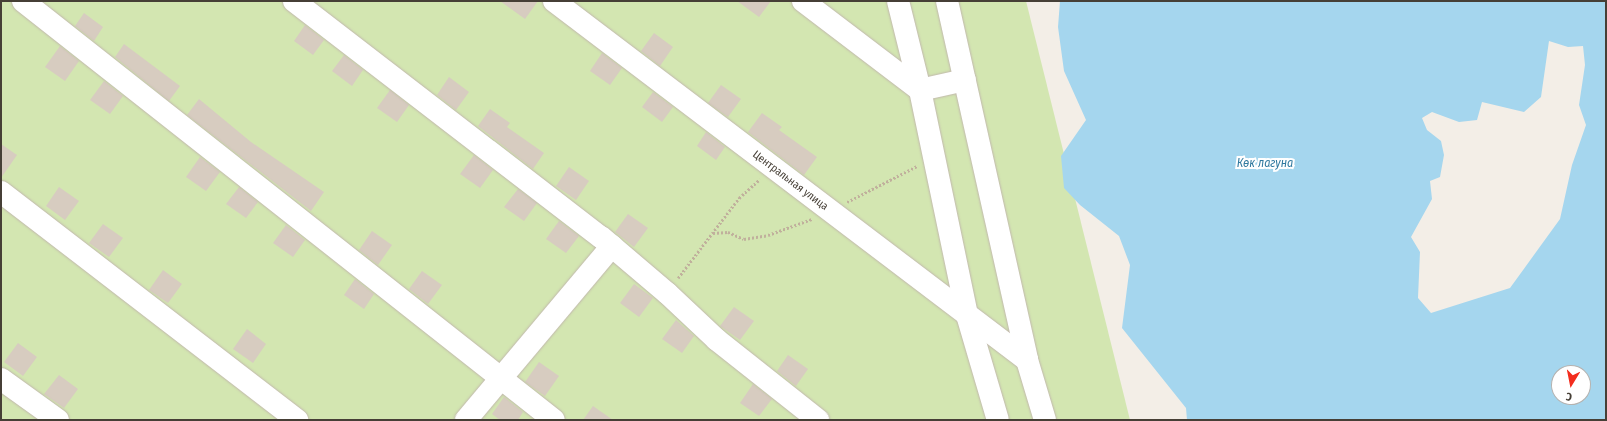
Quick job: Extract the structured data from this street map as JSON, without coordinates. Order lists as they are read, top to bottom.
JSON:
{
  "streets": {
    "street": ["Центральная улица"]
  },
  "water": ["Көк лагуна"],
  "north": "bottom"
}
